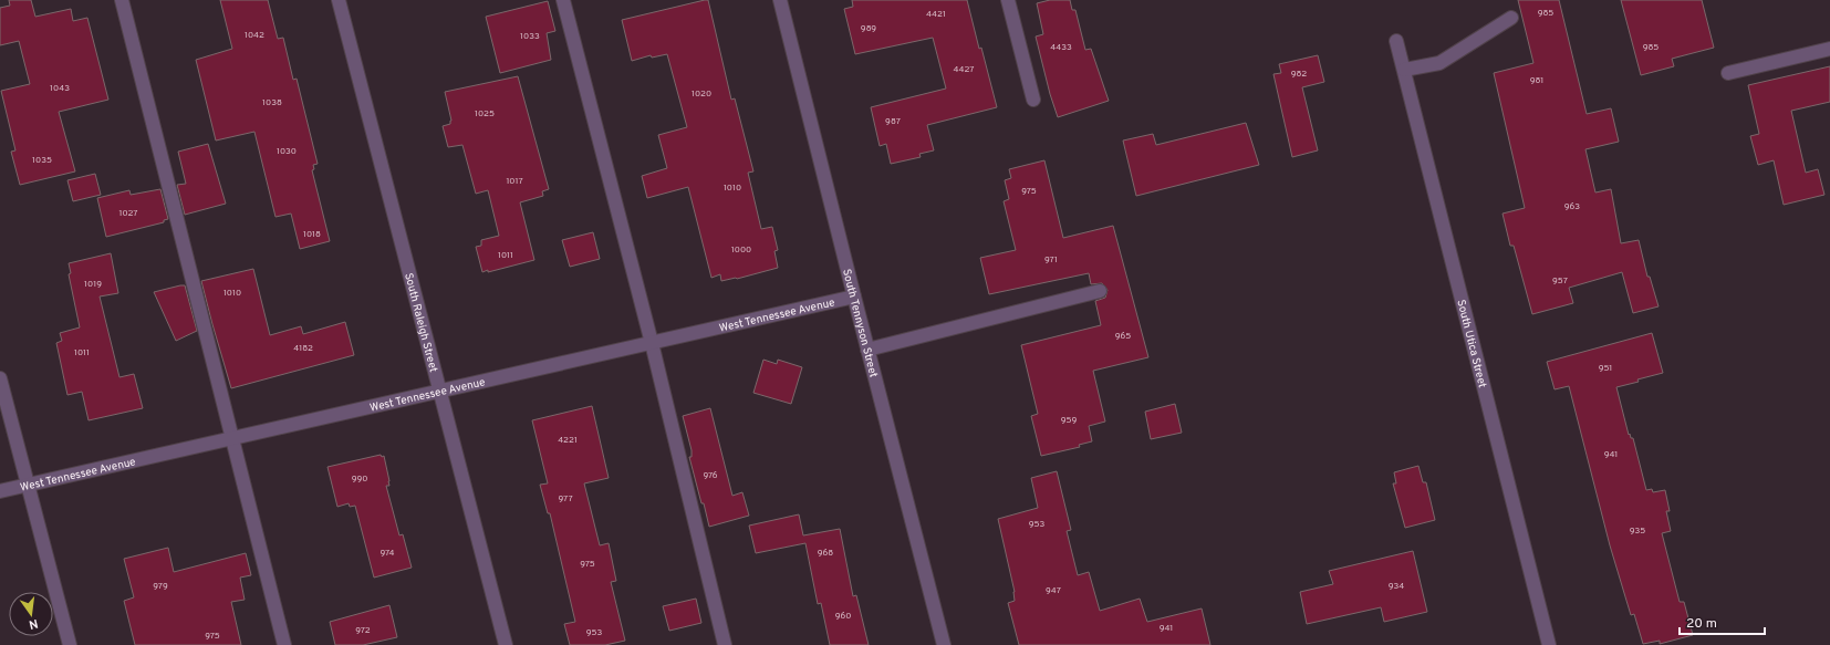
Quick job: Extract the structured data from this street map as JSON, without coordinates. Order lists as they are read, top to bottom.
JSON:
{
  "streets": {
    "street": [
      "West Tennessee Avenue",
      "South Raleigh Street",
      "South Tennyson Street",
      "South Utica Street"
    ]
  },
  "crossings": [
    ["West Tennessee Avenue", "South Raleigh Street"],
    ["West Tennessee Avenue", "South Tennyson Street"]
  ],
  "house_numbers": [
    "985",
    "4421",
    "989",
    "1042",
    "1033",
    "4433",
    "985",
    "4427",
    "982",
    "981",
    "1043",
    "1020",
    "1038",
    "1025",
    "987",
    "1030",
    "1035",
    "1017",
    "1010",
    "975",
    "963",
    "1027",
    "1018",
    "1000",
    "1011",
    "971",
    "957",
    "1019",
    "1010",
    "965",
    "4182",
    "1011",
    "951",
    "959",
    "4221",
    "941",
    "976",
    "990",
    "977",
    "953",
    "935",
    "974",
    "968",
    "975",
    "979",
    "934",
    "947",
    "960",
    "941",
    "972",
    "953",
    "975"
  ],
  "scale_bar": "20 m",
  "north": "bottom"
}
